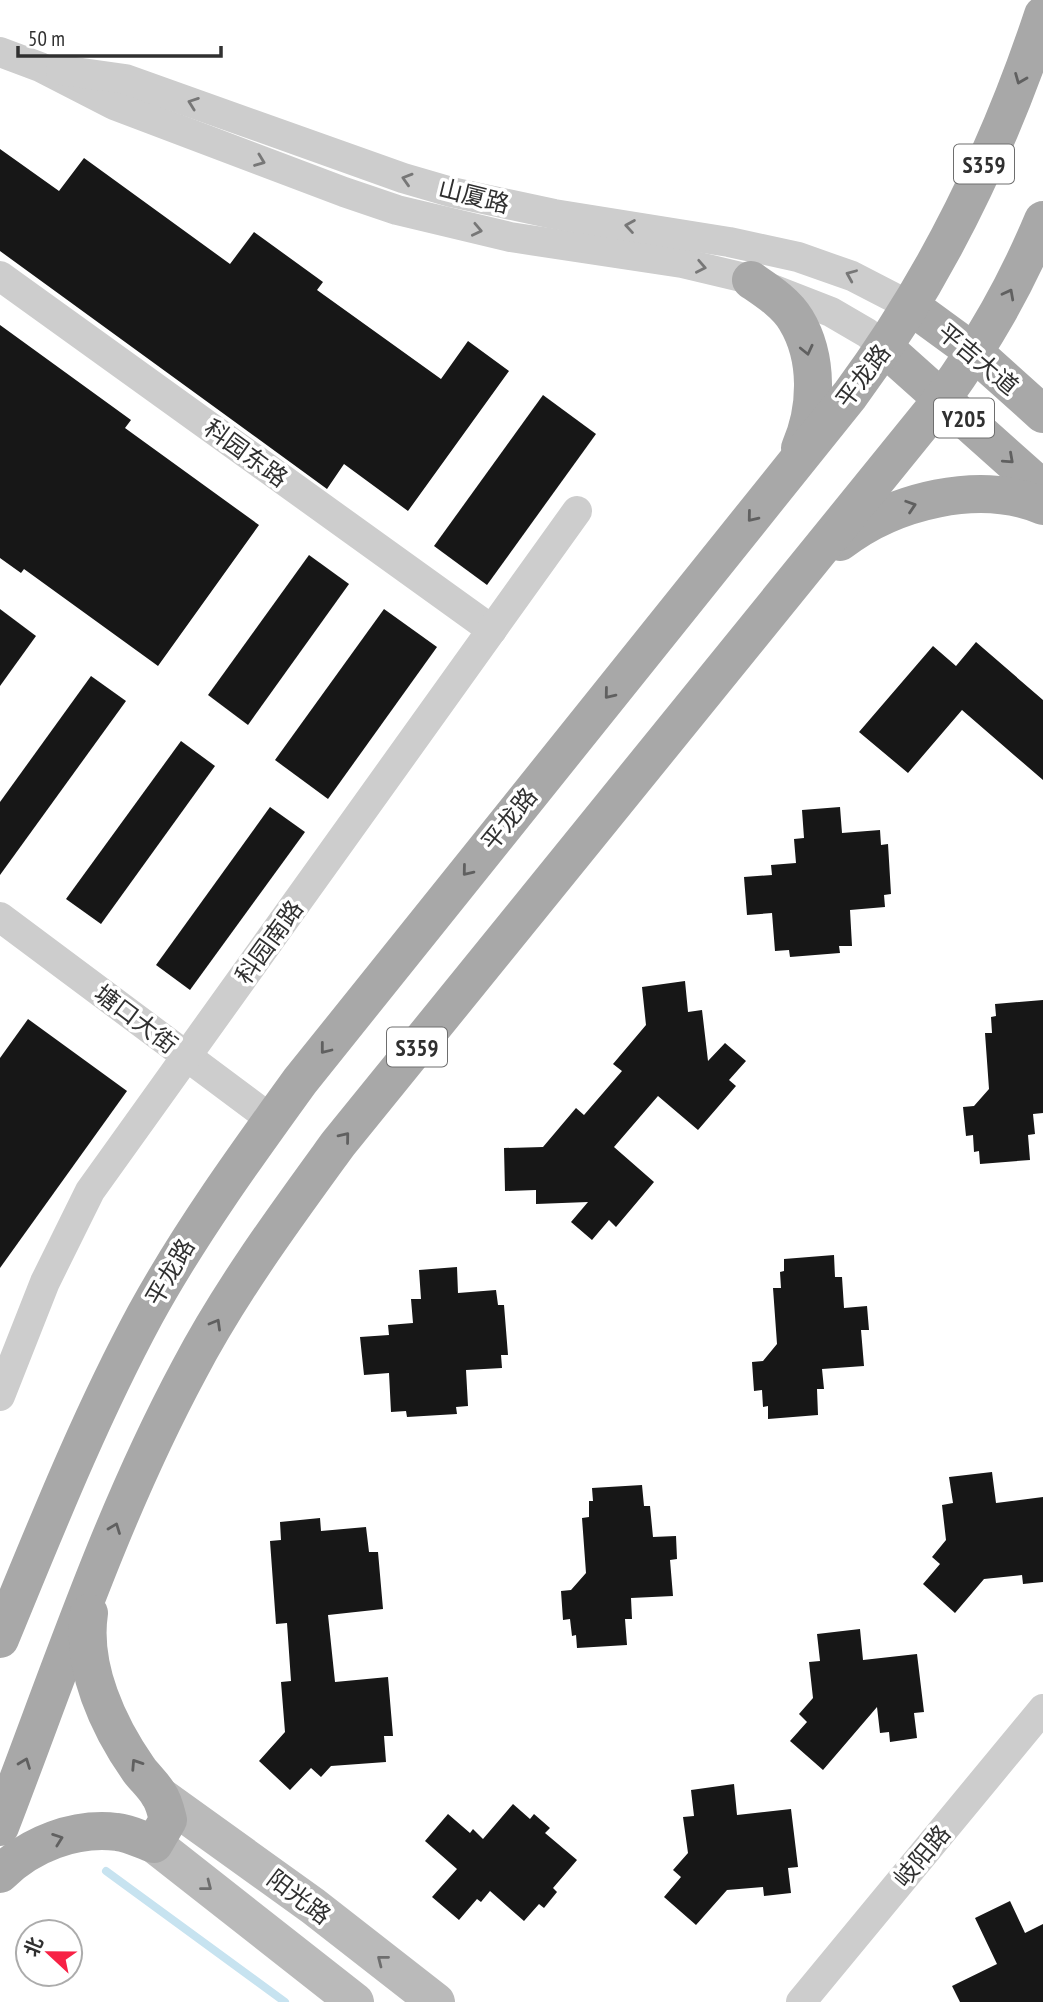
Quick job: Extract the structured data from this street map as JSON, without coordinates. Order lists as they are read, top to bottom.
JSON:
{
  "streets": {
    "main road": [
      "S359",
      "平吉大道",
      "平龙路",
      "Y205"
    ],
    "street": [
      "山厦路",
      "科园东路",
      "科园南路",
      "塘口大街",
      "岐阳路",
      "阳光路"
    ]
  },
  "crossings": [
    ["S359", "平吉大道"],
    ["S359", "Y205"],
    ["山厦路", "平吉大道"],
    ["山厦路", "平龙路"],
    ["山厦路", "Y205"],
    ["平吉大道", "平龙路"],
    ["平龙路", "Y205"],
    ["平龙路", "塘口大街"],
    ["科园东路", "科园南路"],
    ["科园南路", "塘口大街"]
  ],
  "scale_bar": "50 m",
  "north": "left"
}
